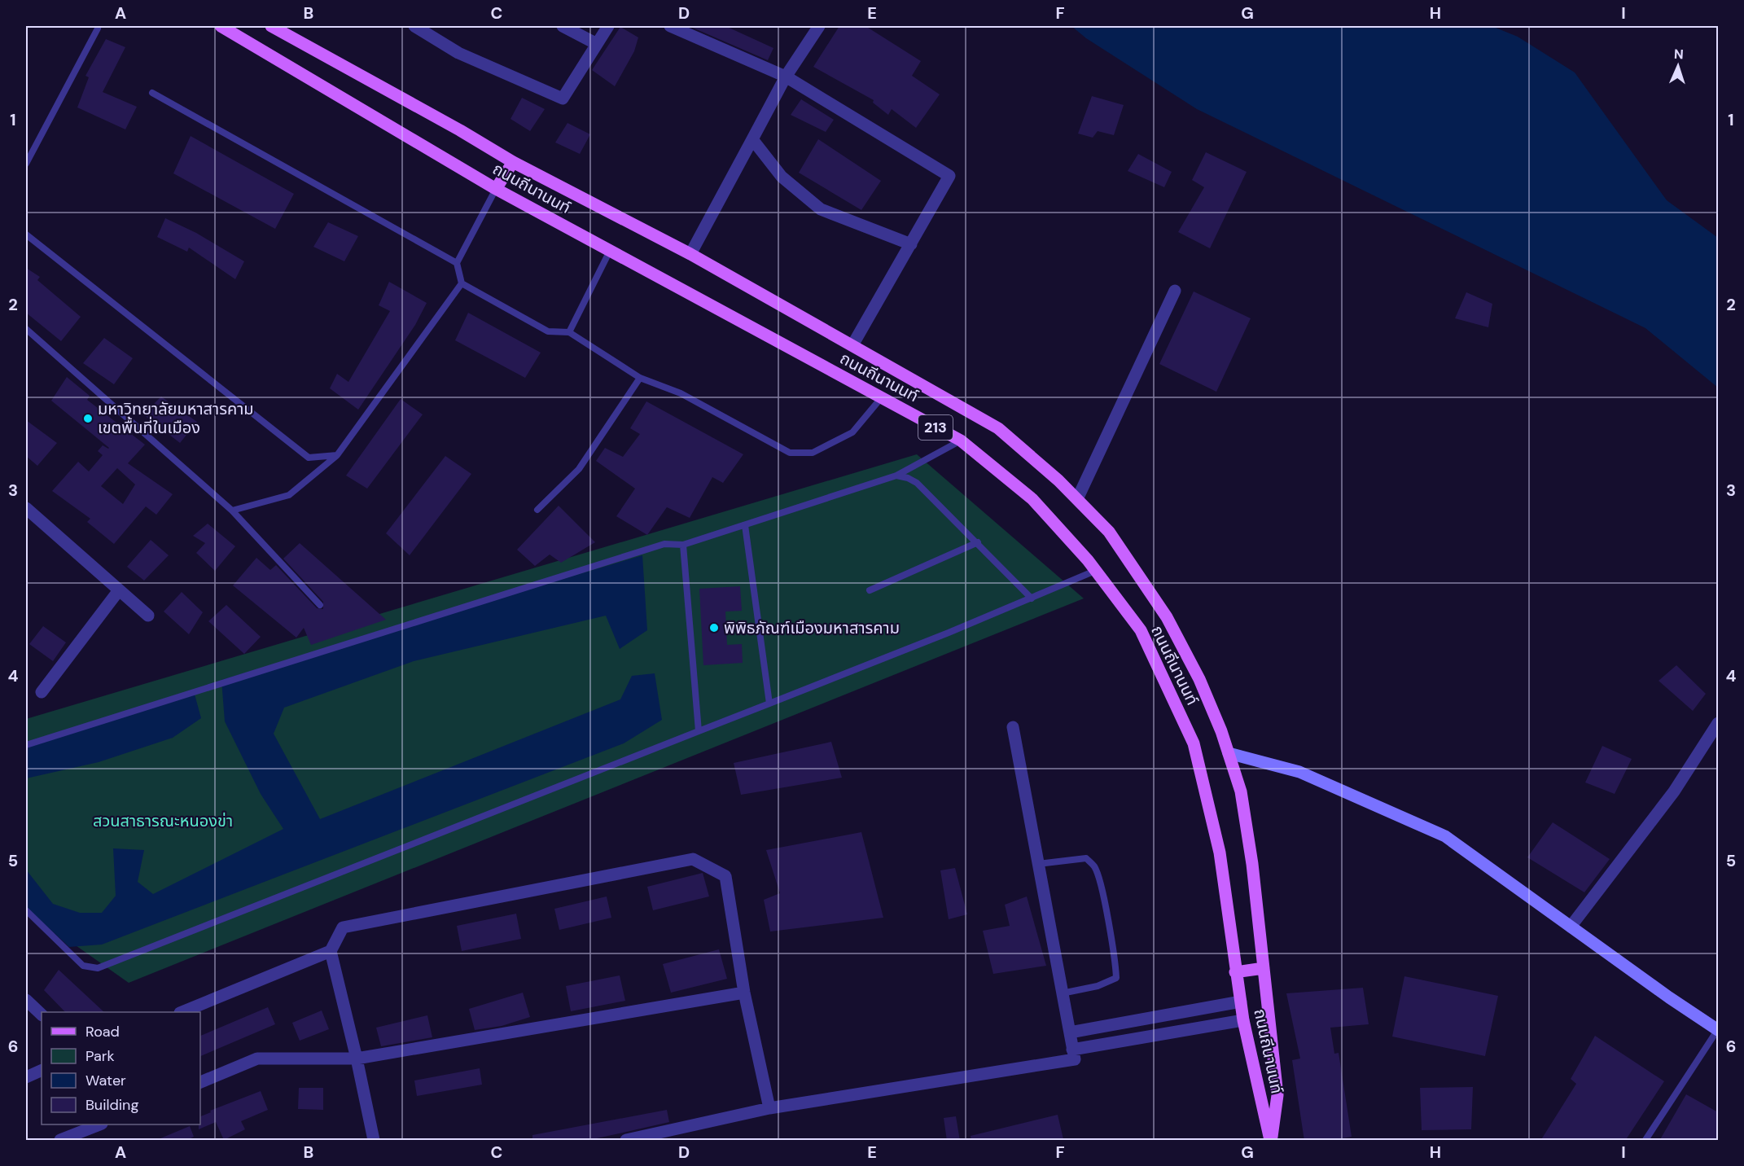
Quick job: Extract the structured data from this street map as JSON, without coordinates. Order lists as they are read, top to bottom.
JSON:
{
  "streets": {
    "main road": ["ถนนถีนานนท์", "213"]
  },
  "parks": ["สวนสาธารณะหนองข่า"],
  "places": ["มหาวิทยาลัยมหาสารคาม เขตพื้นที่ในเมือง", "พิพิธภัณฑ์เมืองมหาสารคาม"],
  "legend": [
    "Road",
    "Park",
    "Water",
    "Building"
  ],
  "north": "top",
  "grid": {
    "columns": [
      "A",
      "B",
      "C",
      "D",
      "E",
      "F",
      "G",
      "H",
      "I"
    ],
    "rows": [
      "1",
      "2",
      "3",
      "4",
      "5",
      "6"
    ]
  }
}
